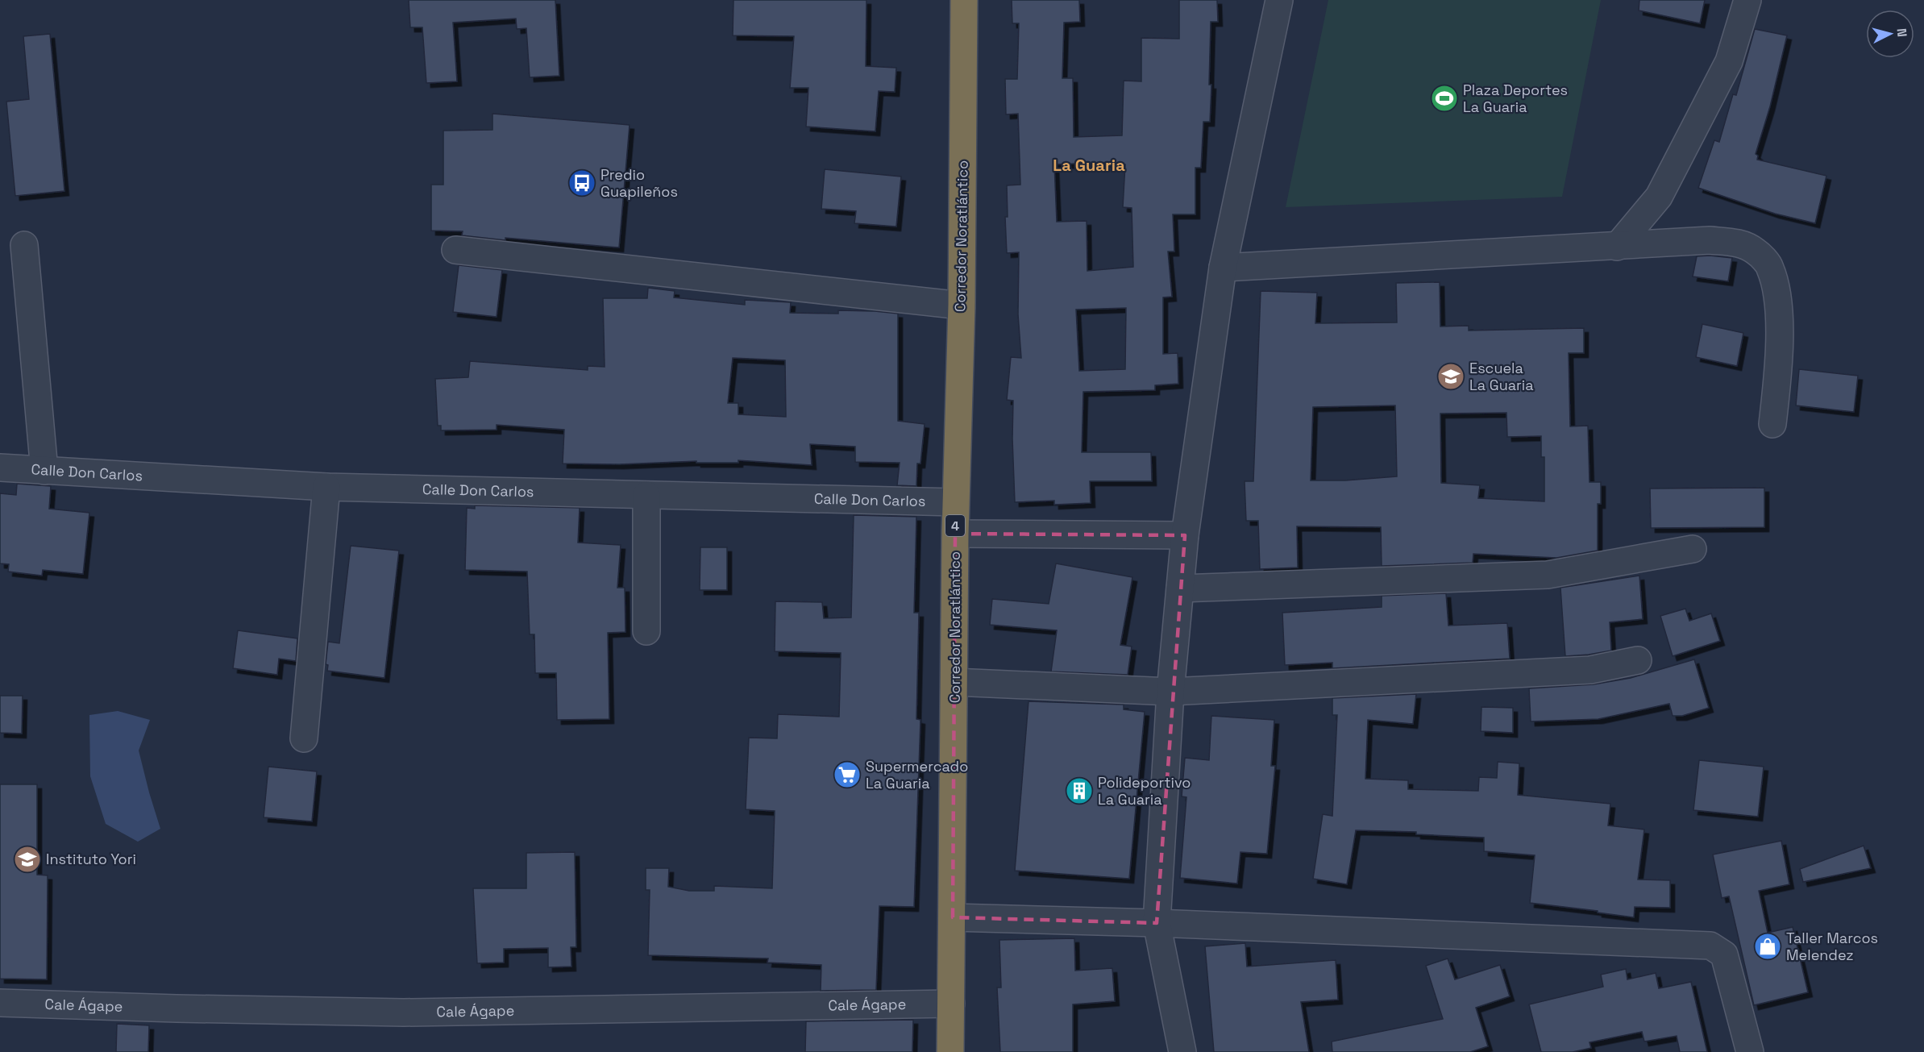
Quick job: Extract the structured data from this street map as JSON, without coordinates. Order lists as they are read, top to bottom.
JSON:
{
  "streets": {
    "highway": ["Corredor Noratlántico", "4"],
    "street": ["Calle Don Carlos", "Cale Ágape"]
  },
  "crossings": [
    ["Corredor Noratlántico", "Calle Don Carlos"],
    ["Corredor Noratlántico", "Cale Ágape"]
  ],
  "districts": ["La Guaria"],
  "places": {
    "sports": ["Plaza Deportes La Guaria"],
    "bus stop": ["Predio Guapileños"],
    "school or university": ["Escuela La Guaria", "Instituto Yori"],
    "supermarket": ["Supermercado La Guaria"],
    "building": ["Polideportivo La Guaria"],
    "shop": ["Taller Marcos Melendez"]
  },
  "north": "right"
}
